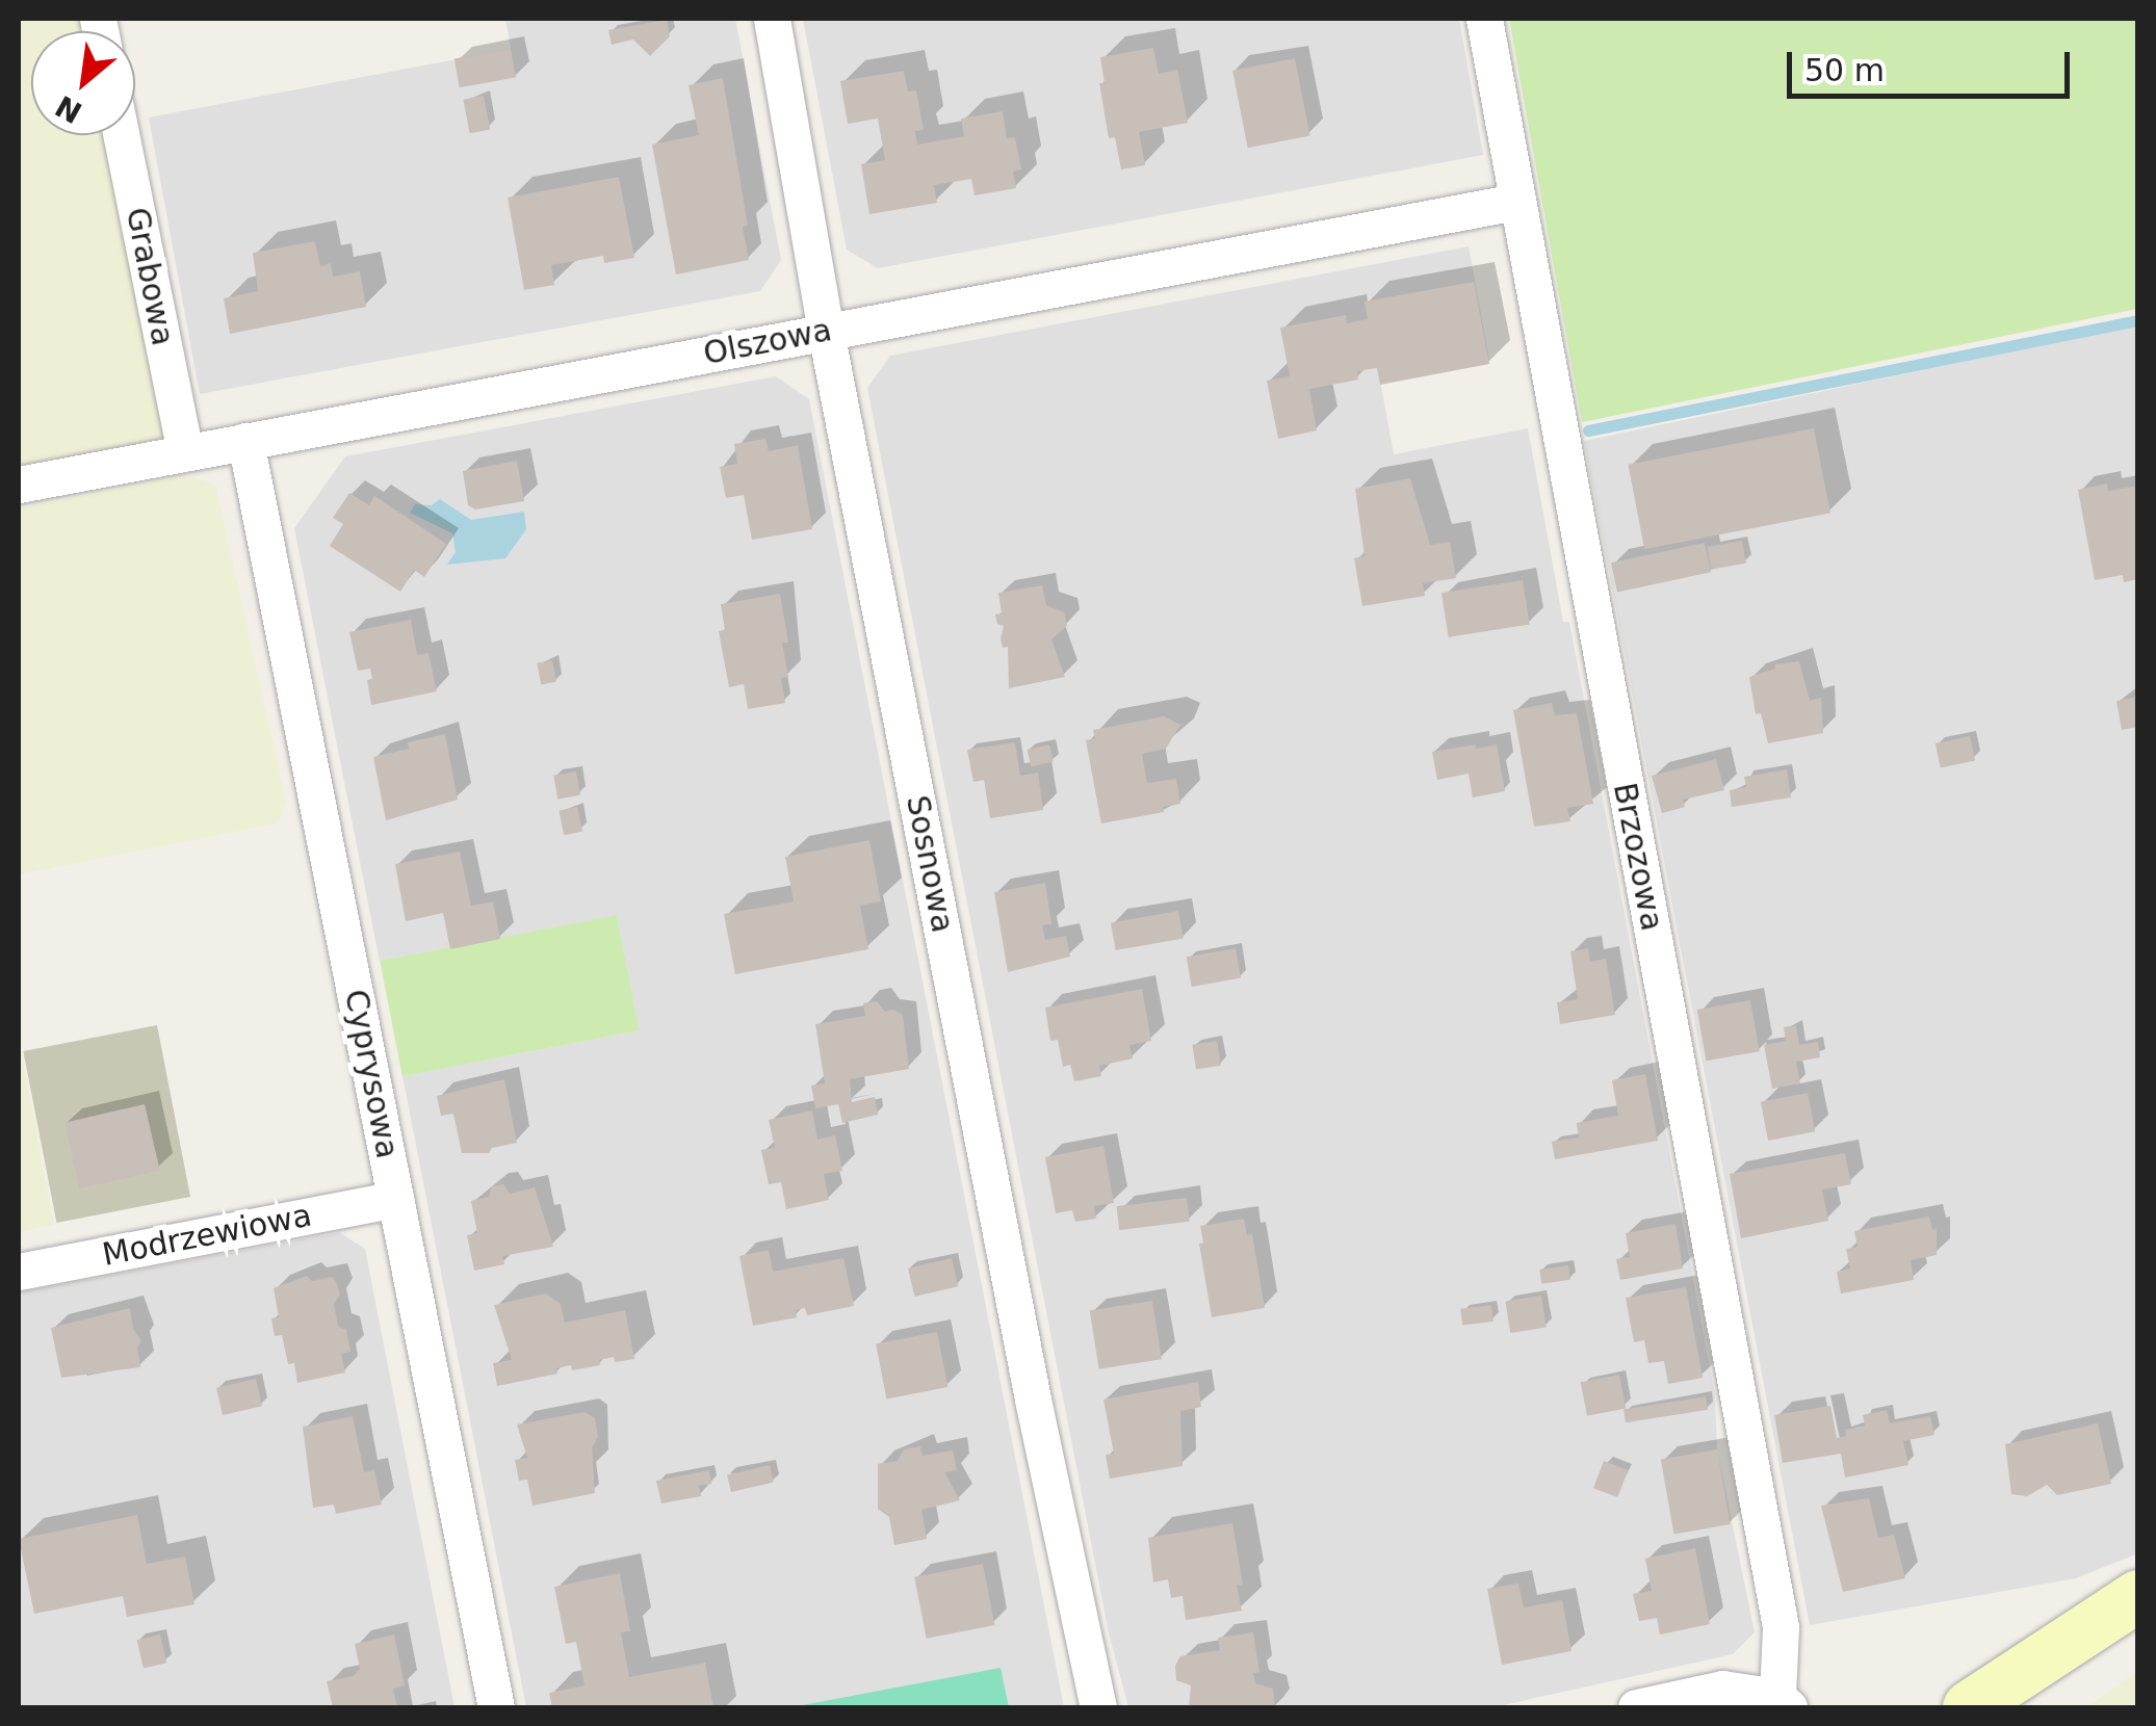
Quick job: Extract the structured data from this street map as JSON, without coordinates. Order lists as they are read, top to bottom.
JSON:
{
  "streets": {
    "street": [
      "Grabowa",
      "Olszowa",
      "Brzozowa",
      "Sosnowa",
      "Cyprysowa",
      "Modrzewiowa"
    ]
  },
  "crossings": [
    ["Grabowa", "Olszowa"],
    ["Olszowa", "Brzozowa"],
    ["Olszowa", "Sosnowa"],
    ["Olszowa", "Cyprysowa"],
    ["Cyprysowa", "Modrzewiowa"]
  ],
  "scale_bar": "50 m",
  "north": "bottom left"
}
